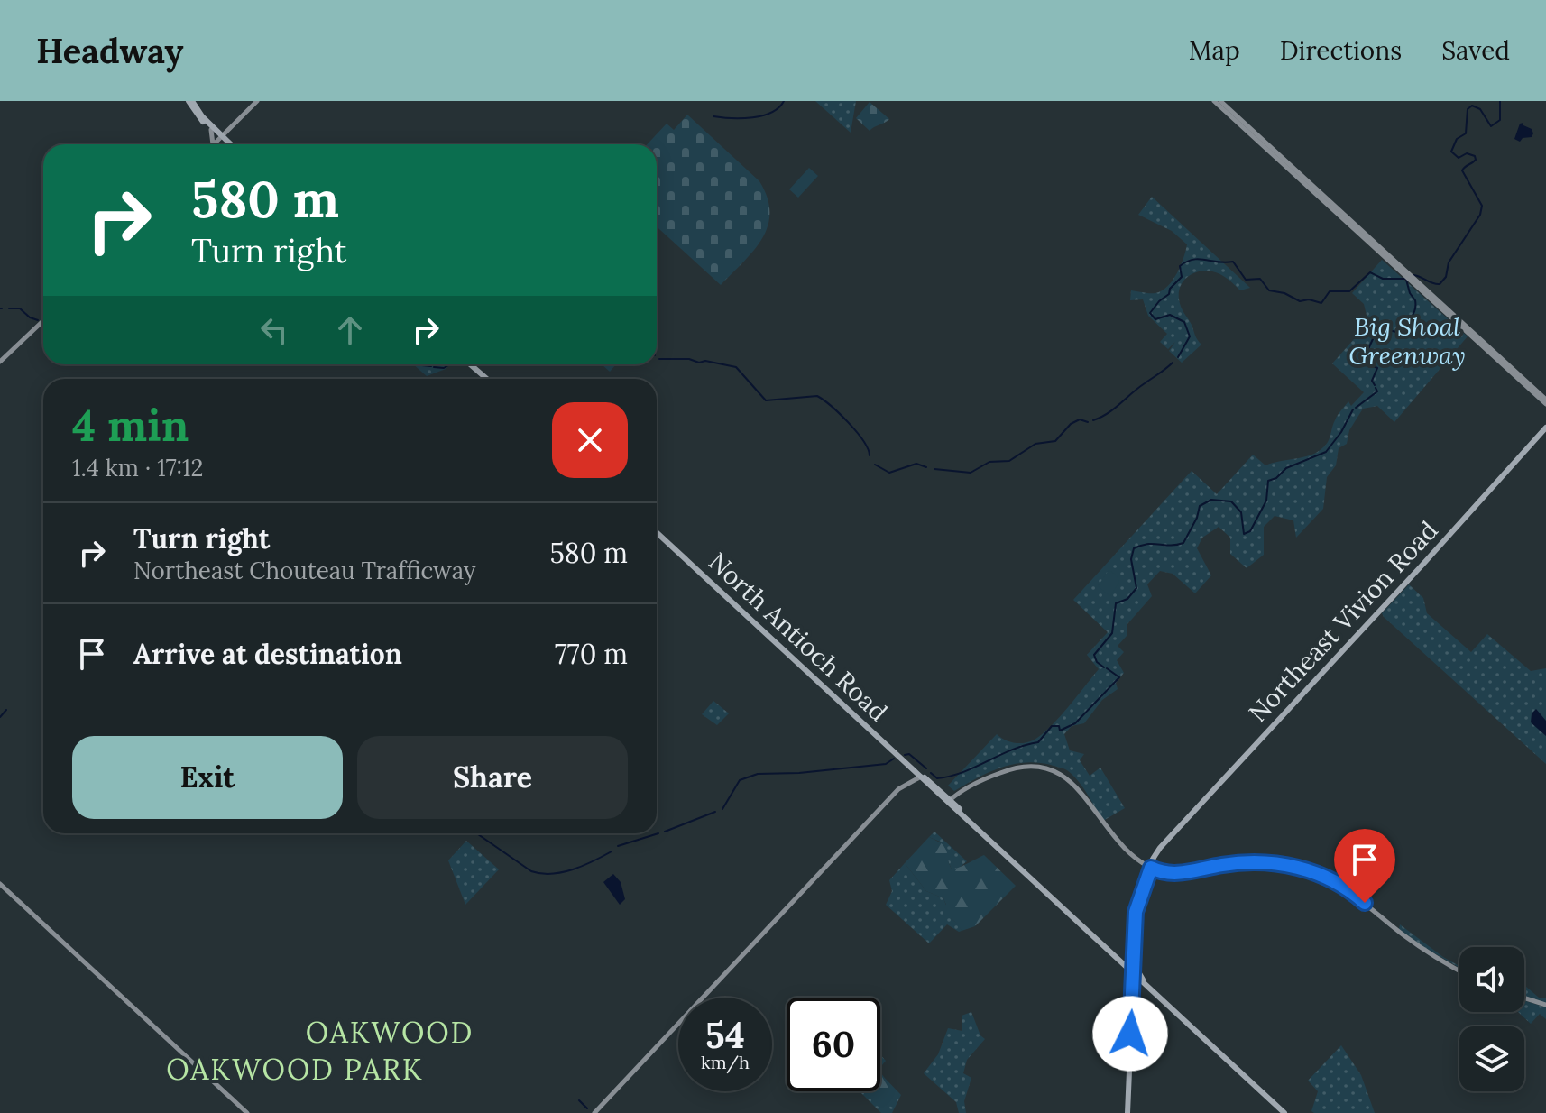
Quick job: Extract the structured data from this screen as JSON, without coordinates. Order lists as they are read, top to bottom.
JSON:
{
  "streets": {
    "main road": ["Northeast Vivion Road", "North Antioch Road"]
  },
  "crossings": [
    ["Northeast Vivion Road", "North Antioch Road"]
  ],
  "districts": ["OAKWOOD", "OAKWOOD PARK"],
  "parks": ["Big Shoal Greenway"],
  "page": {
    "header": "Headway",
    "nav": ["Map", "Directions", "Saved"],
    "turn": ["580 m", "Turn right"],
    "heading": ["4 min", "1.4 km · 17:12"],
    "list": [
      {
        "name": "Turn right",
        "note": "Northeast Chouteau Trafficway",
        "value": "580 m"
      },
      {
        "name": "Arrive at destination",
        "value": "770 m"
      }
    ],
    "buttons": ["Exit", "Share"],
    "speed": "54 km/h",
    "limit": "60"
  }
}
